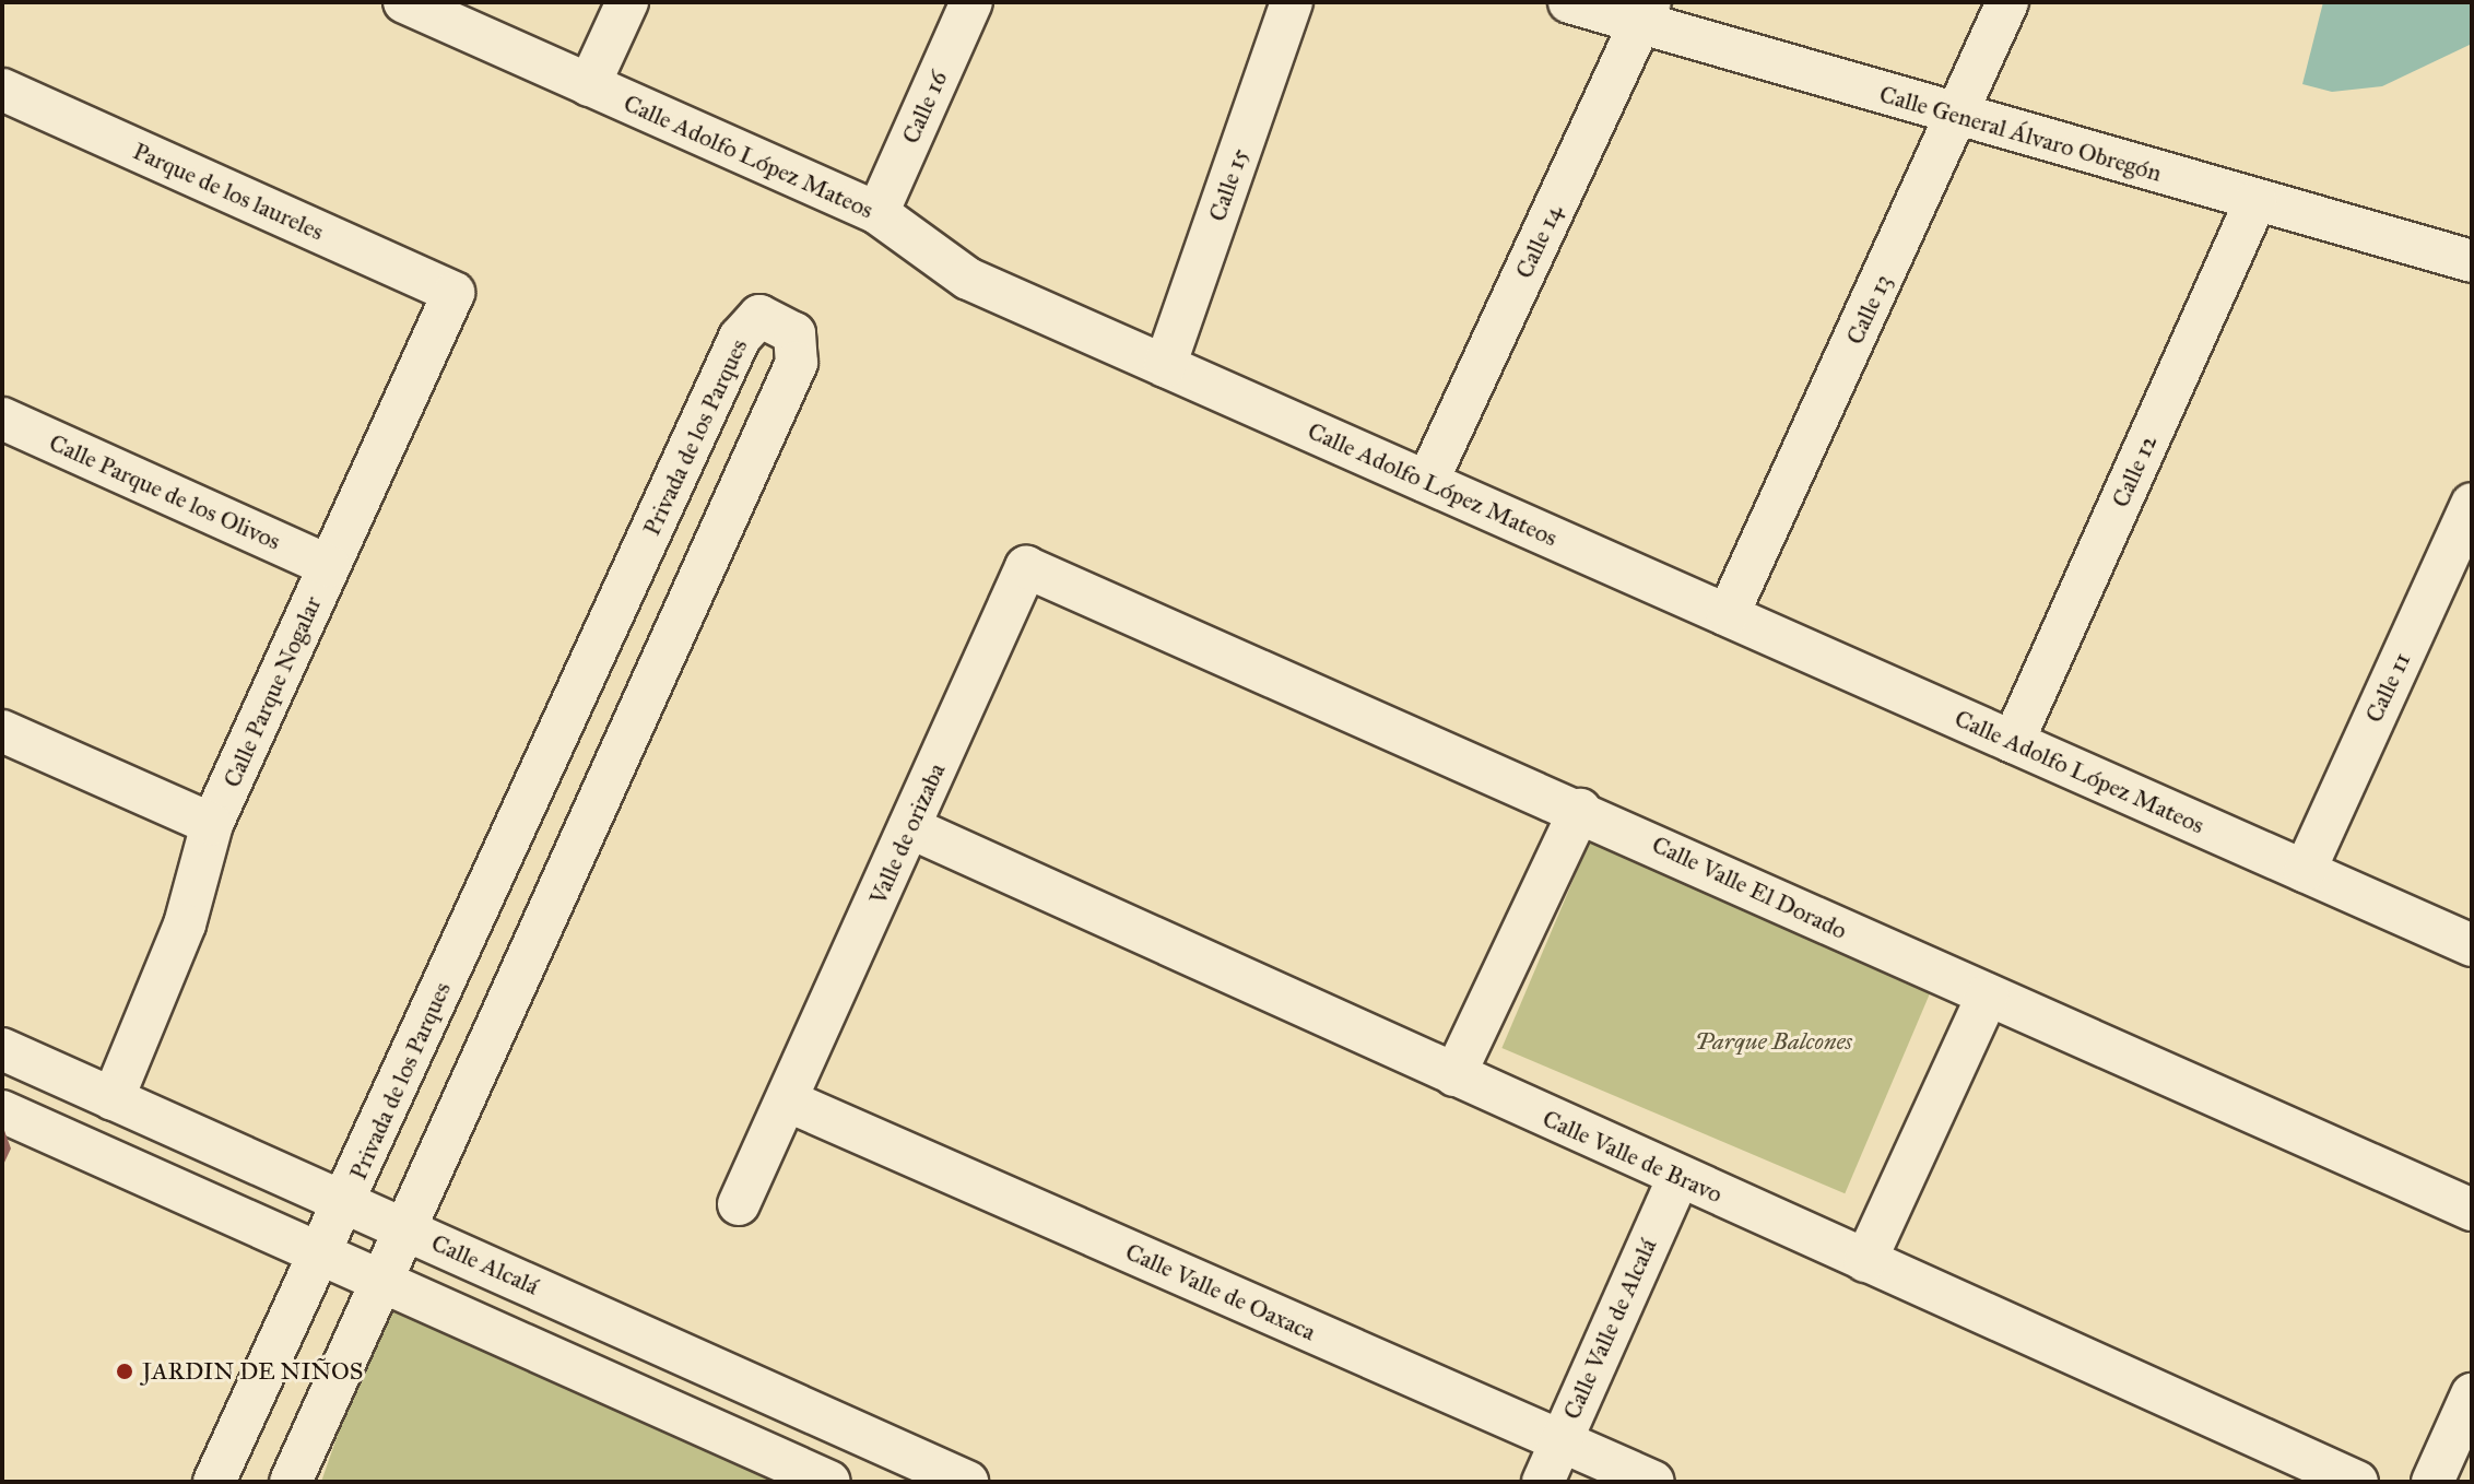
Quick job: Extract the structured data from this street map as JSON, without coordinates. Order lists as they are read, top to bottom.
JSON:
{
  "streets": {
    "street": [
      "Calle 16",
      "Calle General Álvaro Obregón",
      "Calle Adolfo López Mateos",
      "Calle 15",
      "Parque de los laureles",
      "Calle 14",
      "Calle 13",
      "Privada de los Parques",
      "Calle 12",
      "Calle Parque de los Olivos",
      "Calle 11",
      "Calle Parque Nogalar",
      "Valle de orizaba",
      "Calle Valle El Dorado",
      "Calle Valle de Bravo",
      "Calle Alcalá",
      "Calle Valle de Oaxaca",
      "Calle Valle de Alcalá"
    ]
  },
  "crossings": [
    ["Calle 16", "Calle Adolfo López Mateos"],
    ["Calle General Álvaro Obregón", "Calle 14"],
    ["Calle General Álvaro Obregón", "Calle 13"],
    ["Calle General Álvaro Obregón", "Calle 12"],
    ["Calle Adolfo López Mateos", "Calle 15"],
    ["Calle Adolfo López Mateos", "Calle 14"],
    ["Calle Adolfo López Mateos", "Calle 13"],
    ["Calle Adolfo López Mateos", "Calle 12"],
    ["Calle Adolfo López Mateos", "Calle 11"],
    ["Parque de los laureles", "Calle Parque Nogalar"],
    ["Privada de los Parques", "Calle Alcalá"],
    ["Calle Parque de los Olivos", "Calle Parque Nogalar"],
    ["Calle Parque Nogalar", "Calle Alcalá"],
    ["Valle de orizaba", "Calle Valle El Dorado"],
    ["Valle de orizaba", "Calle Valle de Bravo"],
    ["Valle de orizaba", "Calle Valle de Oaxaca"],
    ["Calle Valle de Bravo", "Calle Valle de Alcalá"],
    ["Calle Valle de Oaxaca", "Calle Valle de Alcalá"]
  ],
  "parks": ["Parque Balcones"],
  "places": ["JARDIN DE NIÑOS"]
}
